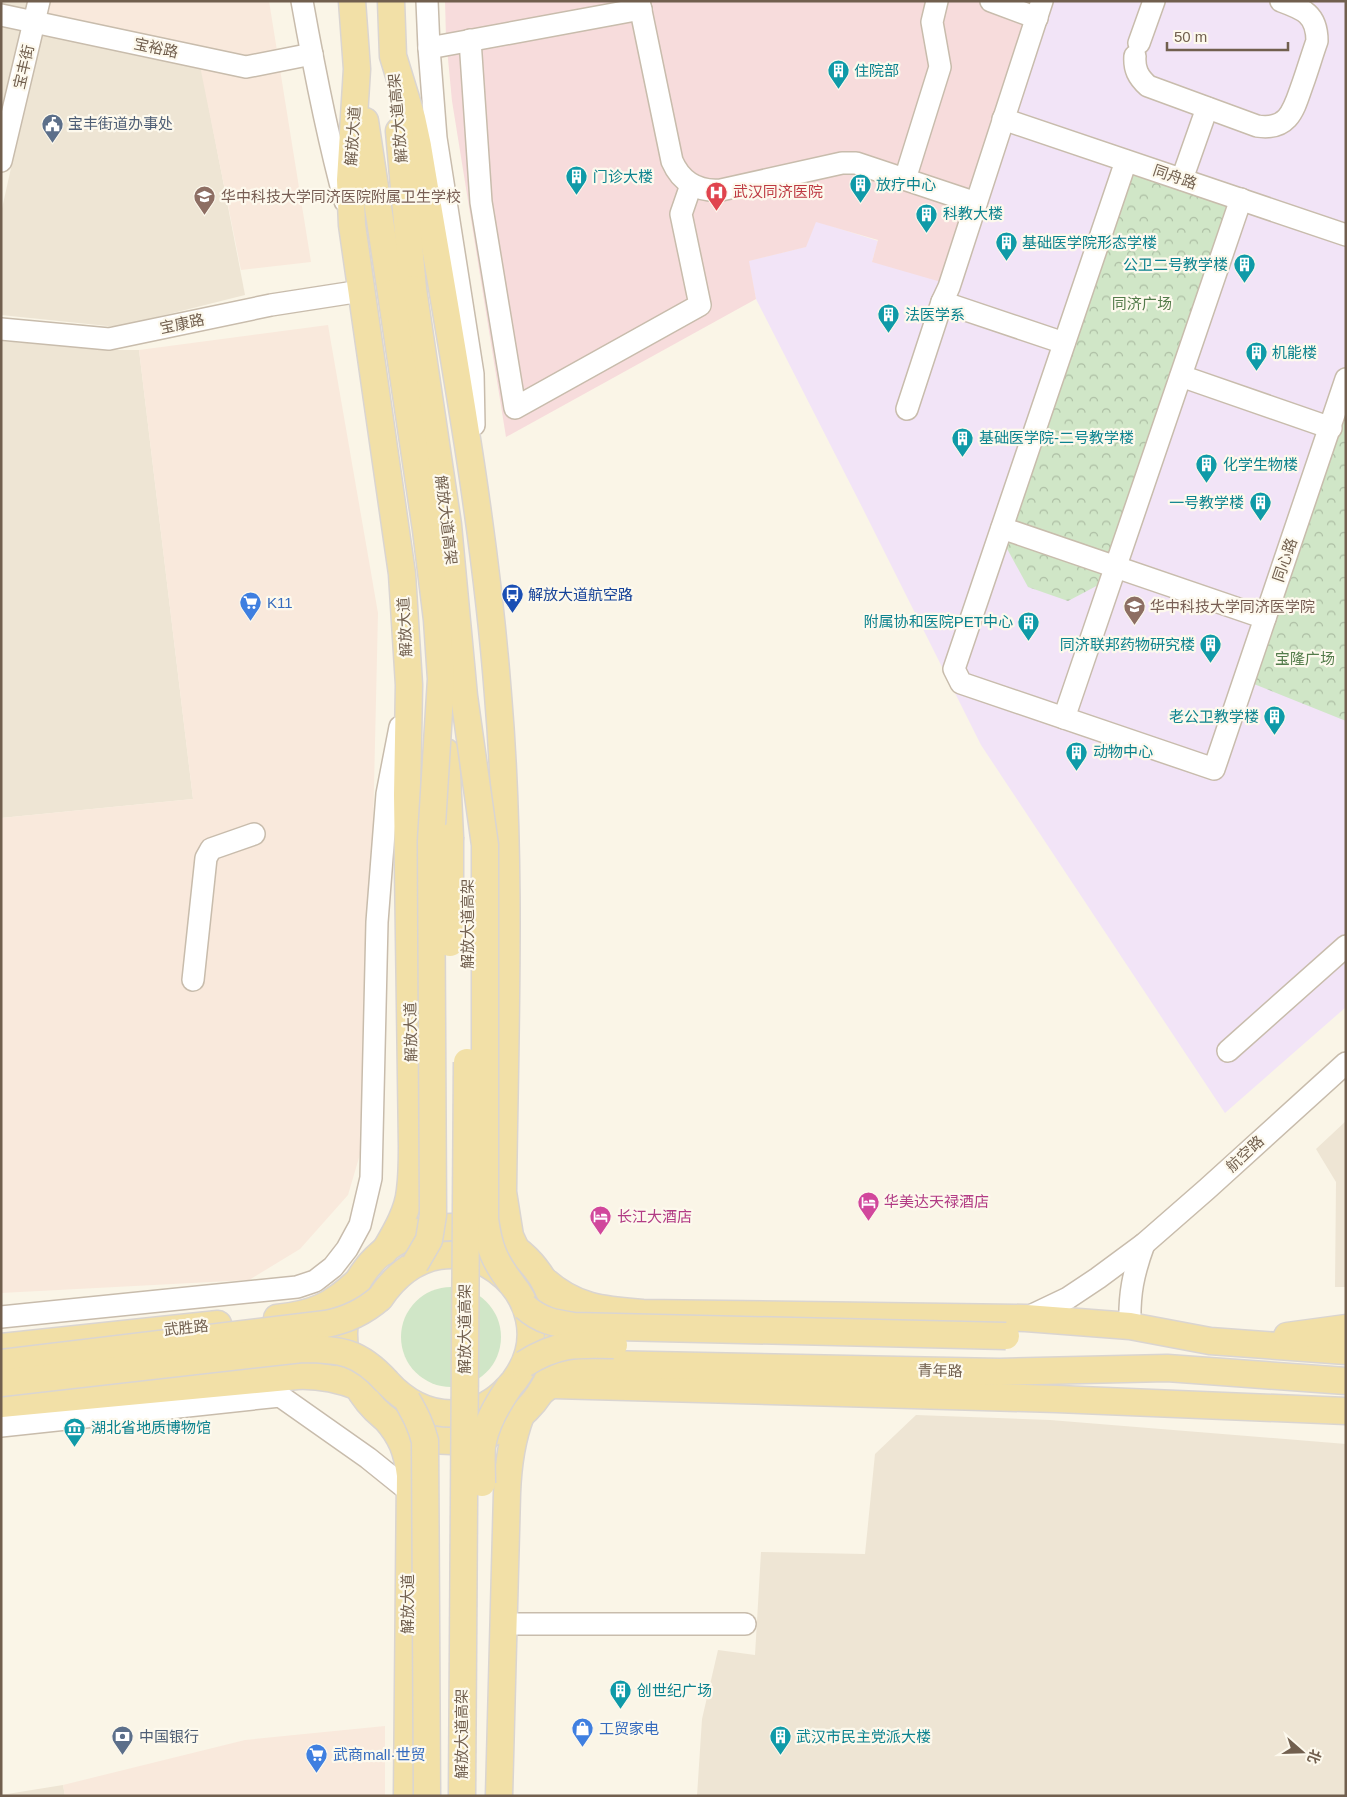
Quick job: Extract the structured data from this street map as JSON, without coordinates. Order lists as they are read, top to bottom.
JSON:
{
  "streets": {
    "main road": [
      "解放大道高架",
      "解放大道",
      "武胜路",
      "青年路"
    ],
    "street": [
      "宝裕路",
      "宝丰街",
      "同舟路",
      "宝康路",
      "同心路",
      "航空路"
    ]
  },
  "crossings": [
    ["宝裕路", "宝丰街"],
    ["解放大道高架", "解放大道"],
    ["解放大道", "宝康路"]
  ],
  "parks": ["同济广场", "宝隆广场"],
  "places": {
    "building": [
      "住院部",
      "门诊大楼",
      "放疗中心",
      "科教大楼",
      "基础医学院形态学楼",
      "公卫二号教学楼",
      "法医学系",
      "机能楼",
      "基础医学院-二号教学楼",
      "化学生物楼",
      "一号教学楼",
      "附属协和医院PET中心",
      "同济联邦药物研究楼",
      "老公卫教学楼",
      "动物中心",
      "创世纪广场",
      "武汉市民主党派大楼"
    ],
    "public building": ["宝丰街道办事处"],
    "hospital": ["武汉同济医院"],
    "school or university": ["华中科技大学同济医院附属卫生学校", "华中科技大学同济医学院"],
    "bus stop": ["解放大道航空路"],
    "supermarket": ["K11", "武商mall·世贸"],
    "hotel": ["华美达天禄酒店", "长江大酒店"],
    "museum": ["湖北省地质博物馆"],
    "shop": ["工贸家电"],
    "bank": ["中国银行"]
  },
  "scale_bar": "50 m",
  "north": "right"
}
